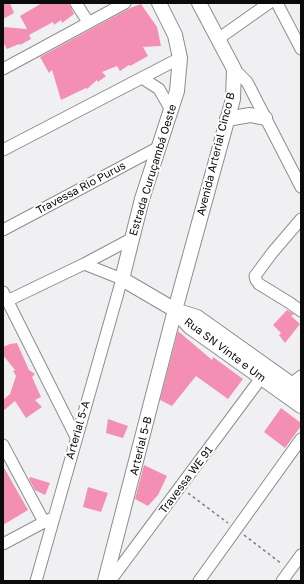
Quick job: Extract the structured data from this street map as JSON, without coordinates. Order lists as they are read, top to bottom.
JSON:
{
  "streets": {
    "main road": [
      "Avenida Arterial Cinco B",
      "Estrada Curuçambá Oeste",
      "Rua SN Vinte e Um",
      "Arterial 5-B"
    ],
    "street": ["Travessa Rio Purus", "Arterial 5-A", "Travessa WE 91"]
  },
  "crossings": [
    ["Avenida Arterial Cinco B", "Rua SN Vinte e Um"],
    ["Avenida Arterial Cinco B", "Arterial 5-B"],
    ["Estrada Curuçambá Oeste", "Travessa Rio Purus"],
    ["Estrada Curuçambá Oeste", "Arterial 5-A"],
    ["Rua SN Vinte e Um", "Arterial 5-B"],
    ["Rua SN Vinte e Um", "Travessa WE 91"]
  ]
}
